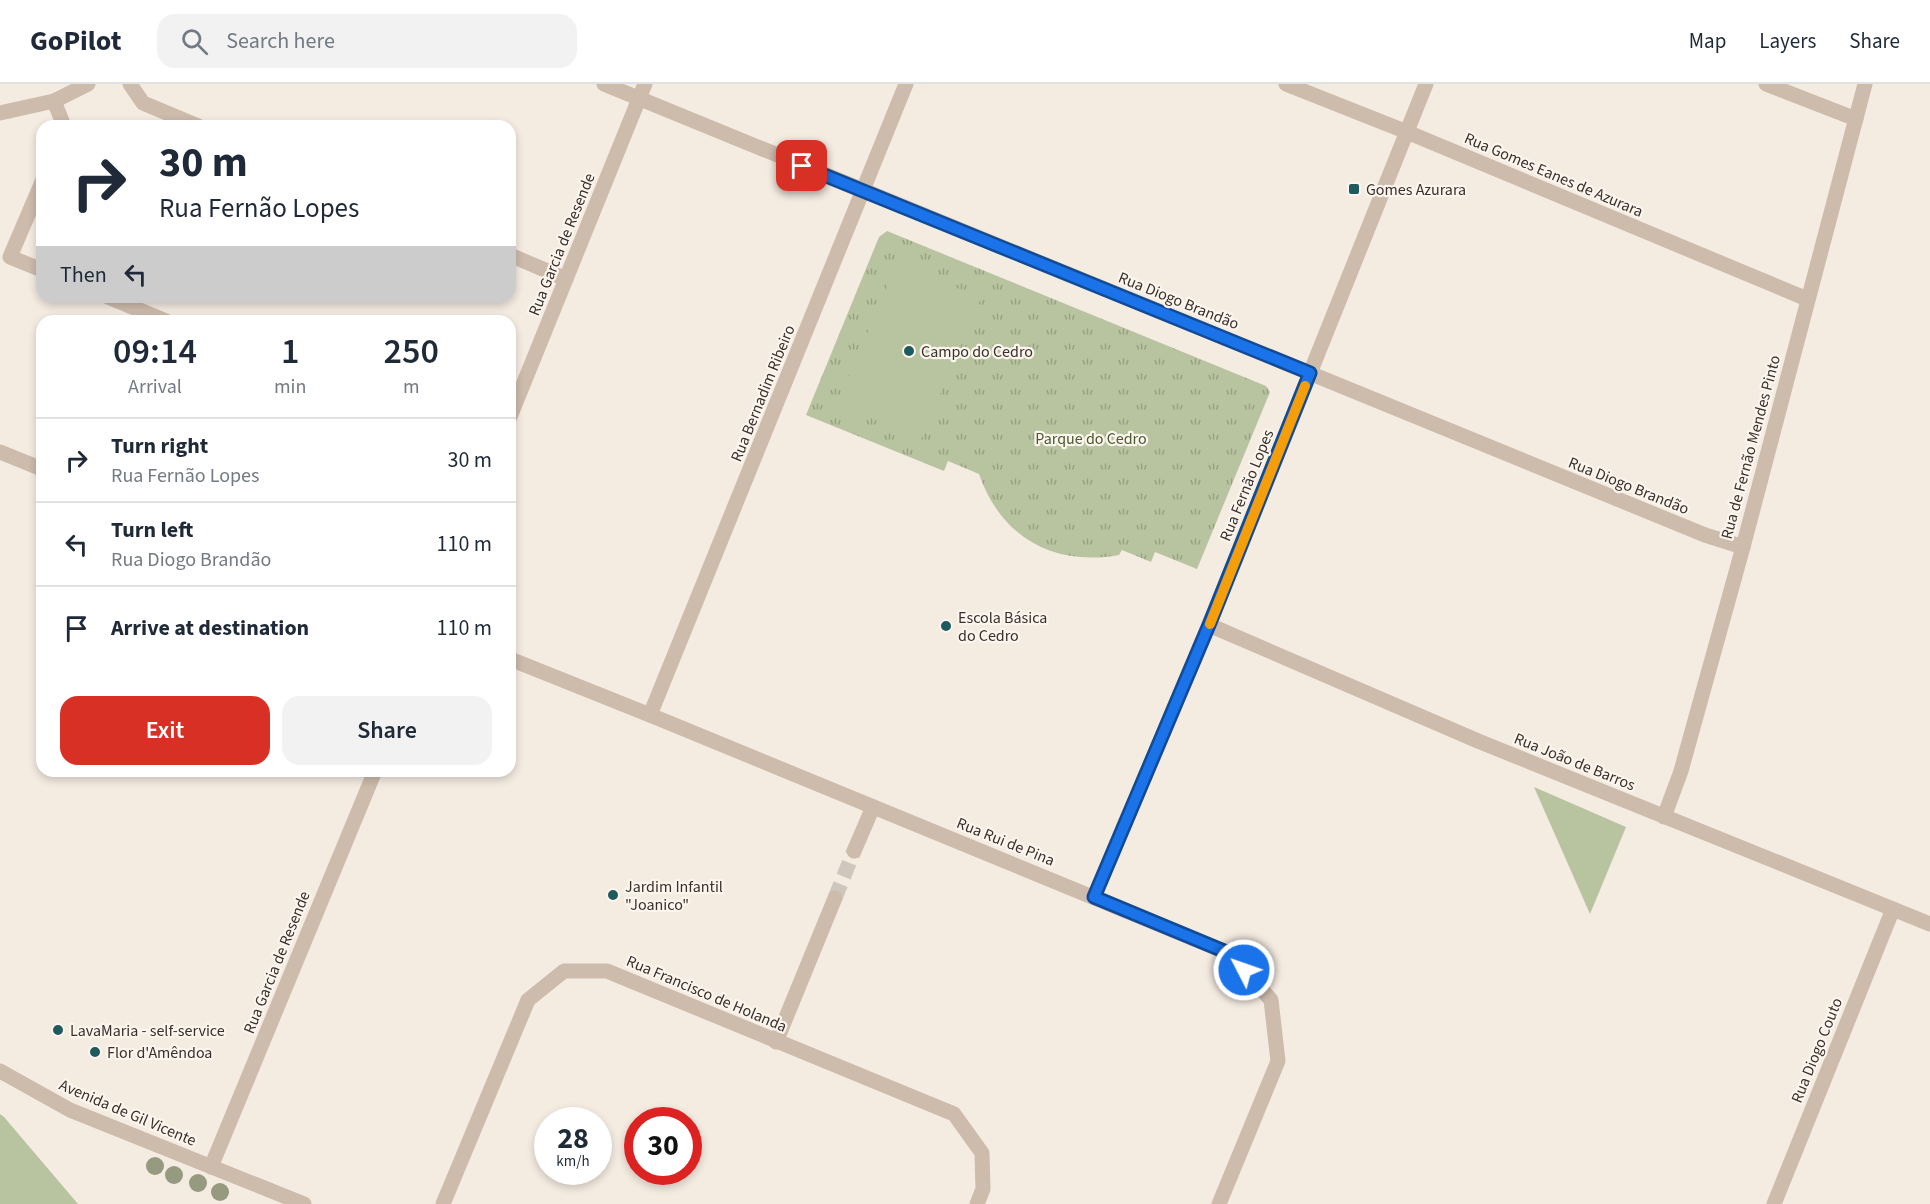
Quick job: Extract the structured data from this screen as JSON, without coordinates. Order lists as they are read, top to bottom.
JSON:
{
  "streets": {
    "street": [
      "Rua Gomes Eanes de Azurara",
      "Rua Garcia de Resende",
      "Rua Diogo Brandão",
      "Rua Bernadim Ribeiro",
      "Rua de Fernão Mendes Pinto",
      "Rua Fernão Lopes",
      "Rua João de Barros",
      "Rua Rui de Pina",
      "Rua Francisco de Holanda",
      "Rua Diogo Couto",
      "Avenida de Gil Vicente"
    ]
  },
  "crossings": [
    ["Rua Gomes Eanes de Azurara", "Rua de Fernão Mendes Pinto"],
    ["Rua Gomes Eanes de Azurara", "Rua Fernão Lopes"],
    ["Rua Garcia de Resende", "Rua Diogo Brandão"],
    ["Rua Garcia de Resende", "Avenida de Gil Vicente"],
    ["Rua Diogo Brandão", "Rua Bernadim Ribeiro"],
    ["Rua Diogo Brandão", "Rua de Fernão Mendes Pinto"],
    ["Rua Diogo Brandão", "Rua Fernão Lopes"],
    ["Rua Bernadim Ribeiro", "Rua Rui de Pina"],
    ["Rua de Fernão Mendes Pinto", "Rua João de Barros"],
    ["Rua Fernão Lopes", "Rua João de Barros"],
    ["Rua Fernão Lopes", "Rua Rui de Pina"],
    ["Rua João de Barros", "Rua Diogo Couto"]
  ],
  "parks": ["Parque do Cedro"],
  "places": {
    "transit": ["Gomes Azurara"],
    "other": [
      "Campo do Cedro",
      "Escola Básica do Cedro",
      "Jardim Infantil \"Joanico\"",
      "LavaMaria - self-service",
      "Flor d'Amêndoa"
    ]
  },
  "page": {
    "header": "GoPilot",
    "search": "Search here",
    "nav": ["Map", "Layers", "Share"],
    "turn": ["30 m", "Rua Fernão Lopes"],
    "then": "Then",
    "eta": [
      "09:14",
      "Arrival",
      "1",
      "min",
      "250",
      "m"
    ],
    "list": [
      {
        "name": "Turn right",
        "note": "Rua Fernão Lopes",
        "value": "30 m"
      },
      {
        "name": "Turn left",
        "note": "Rua Diogo Brandão",
        "value": "110 m"
      },
      {
        "name": "Arrive at destination",
        "value": "110 m"
      }
    ],
    "buttons": ["Exit", "Share"],
    "speed": "28 km/h",
    "limit": "30"
  }
}
